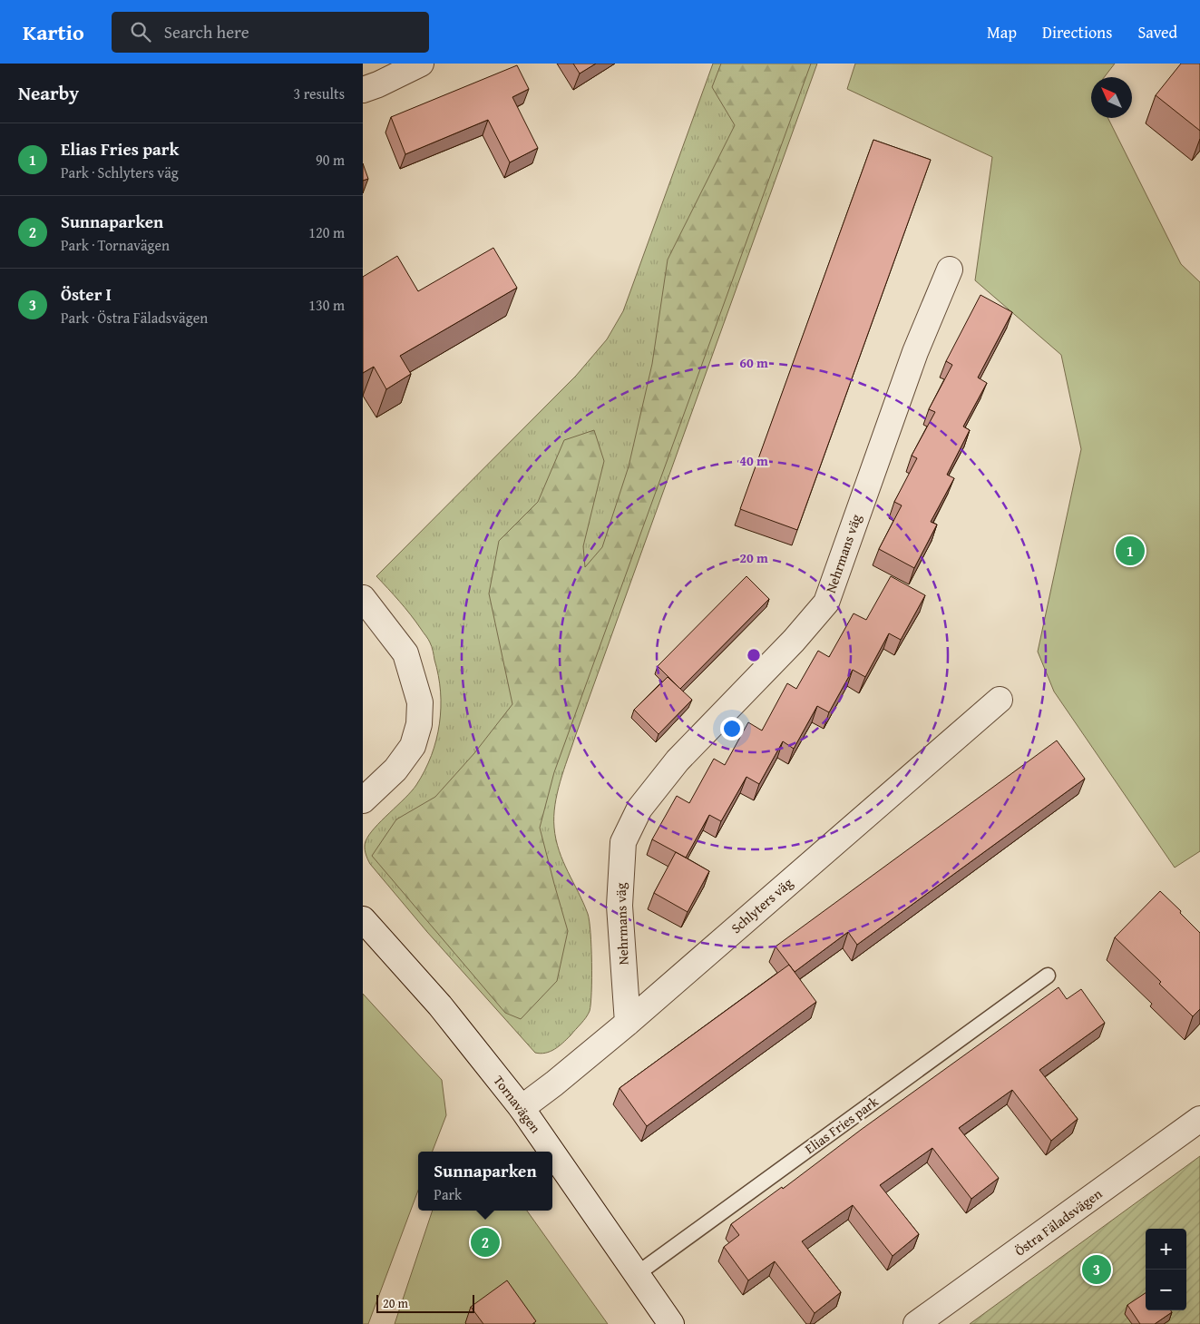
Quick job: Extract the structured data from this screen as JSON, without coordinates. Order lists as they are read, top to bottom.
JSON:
{
  "streets": {
    "street": [
      "Nehrmans väg",
      "Schlyters väg",
      "Tornavägen",
      "Östra Fäladsvägen"
    ],
    "lane": ["Elias Fries park"]
  },
  "crossings": [
    ["Nehrmans väg", "Schlyters väg"],
    ["Schlyters väg", "Tornavägen"],
    ["Tornavägen", "Elias Fries park"]
  ],
  "scale_bar": "20 m",
  "north": "top left",
  "page": {
    "header": "Kartio",
    "search": "Search here",
    "nav": ["Map", "Directions", "Saved"],
    "heading": ["Nearby", "3 results"],
    "list": [
      {
        "mark": "1",
        "name": "Elias Fries park",
        "note": "Park · Schlyters väg",
        "value": "90 m"
      },
      {
        "mark": "2",
        "name": "Sunnaparken",
        "note": "Park · Tornavägen",
        "value": "120 m"
      },
      {
        "mark": "3",
        "name": "Öster I",
        "note": "Park · Östra Fäladsvägen",
        "value": "130 m"
      }
    ],
    "pins": ["1", "2", "3"],
    "popup": ["Sunnaparken", "Park"],
    "map_buttons": ["+", "−"],
    "scale": "20 m"
  },
  "rings": ["60 m", "40 m", "20 m"]
}
